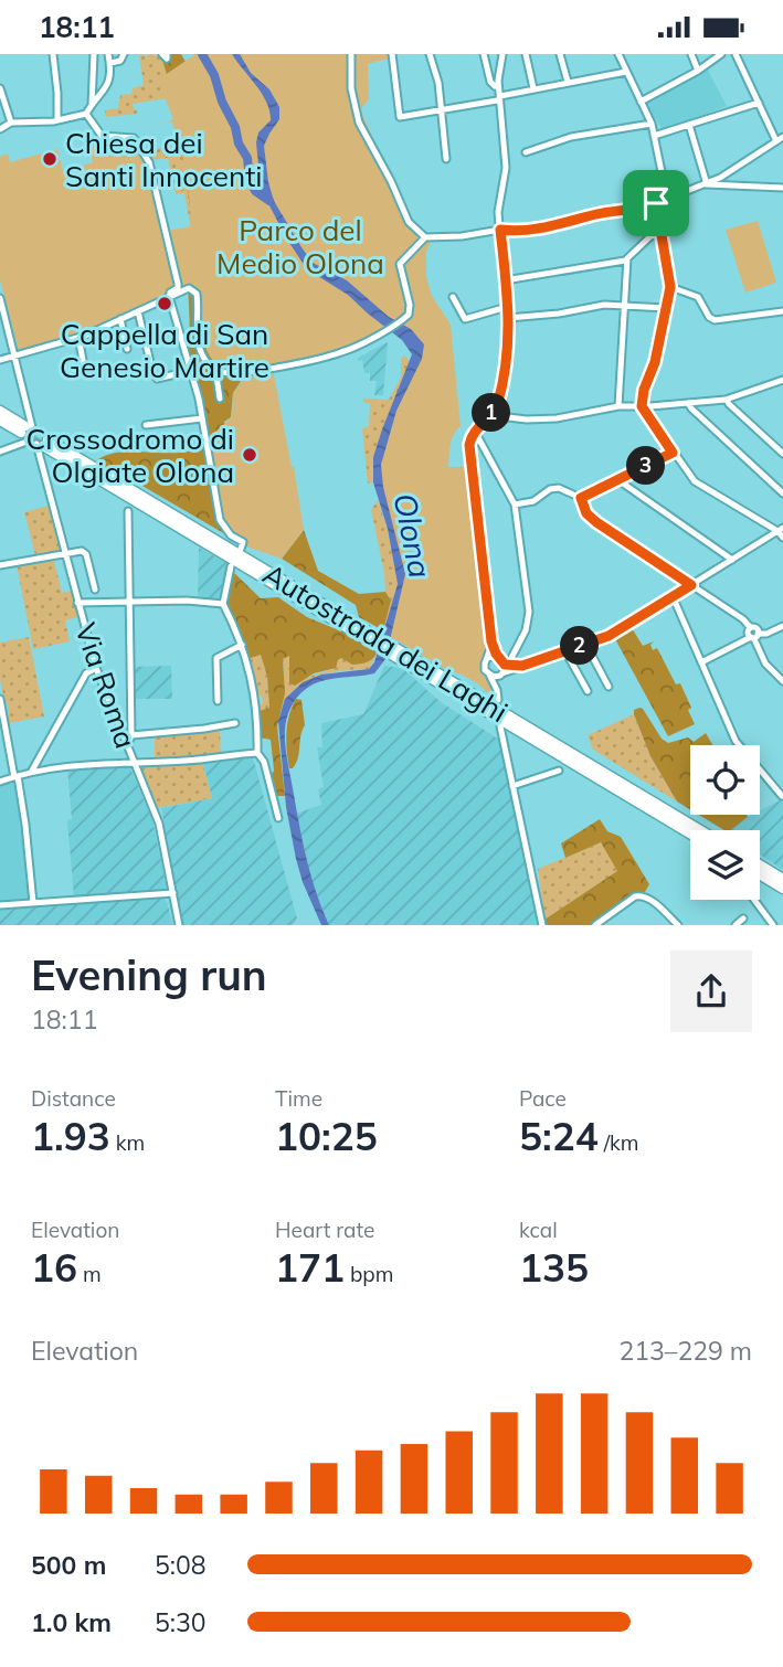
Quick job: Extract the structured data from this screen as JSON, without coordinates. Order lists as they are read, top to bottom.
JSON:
{
  "streets": {
    "highway": ["Autostrada dei Laghi"],
    "street": ["Via Roma"]
  },
  "crossings": [
    ["Autostrada dei Laghi", "Via Roma"]
  ],
  "water": ["Olona"],
  "parks": ["Parco del Medio Olona"],
  "places": ["Chiesa dei Santi Innocenti", "Cappella di San Genesio Martire", "Crossodromo di Olgiate Olona"],
  "page": {
    "status": "18:11",
    "pins": ["1", "3", "2"],
    "heading": ["Evening run", "18:11"],
    "stats": [
      ["Distance", "1.93 km"],
      ["Time", "10:25"],
      ["Pace", "5:24 /km"],
      ["Elevation", "16 m"],
      ["Heart rate", "171 bpm"],
      ["kcal", "135"]
    ],
    "chart": ["Elevation", "213–229 m"],
    "list": [
      {
        "name": "500 m",
        "note": "5:08"
      },
      {
        "name": "1.0 km",
        "note": "5:30"
      }
    ]
  }
}
